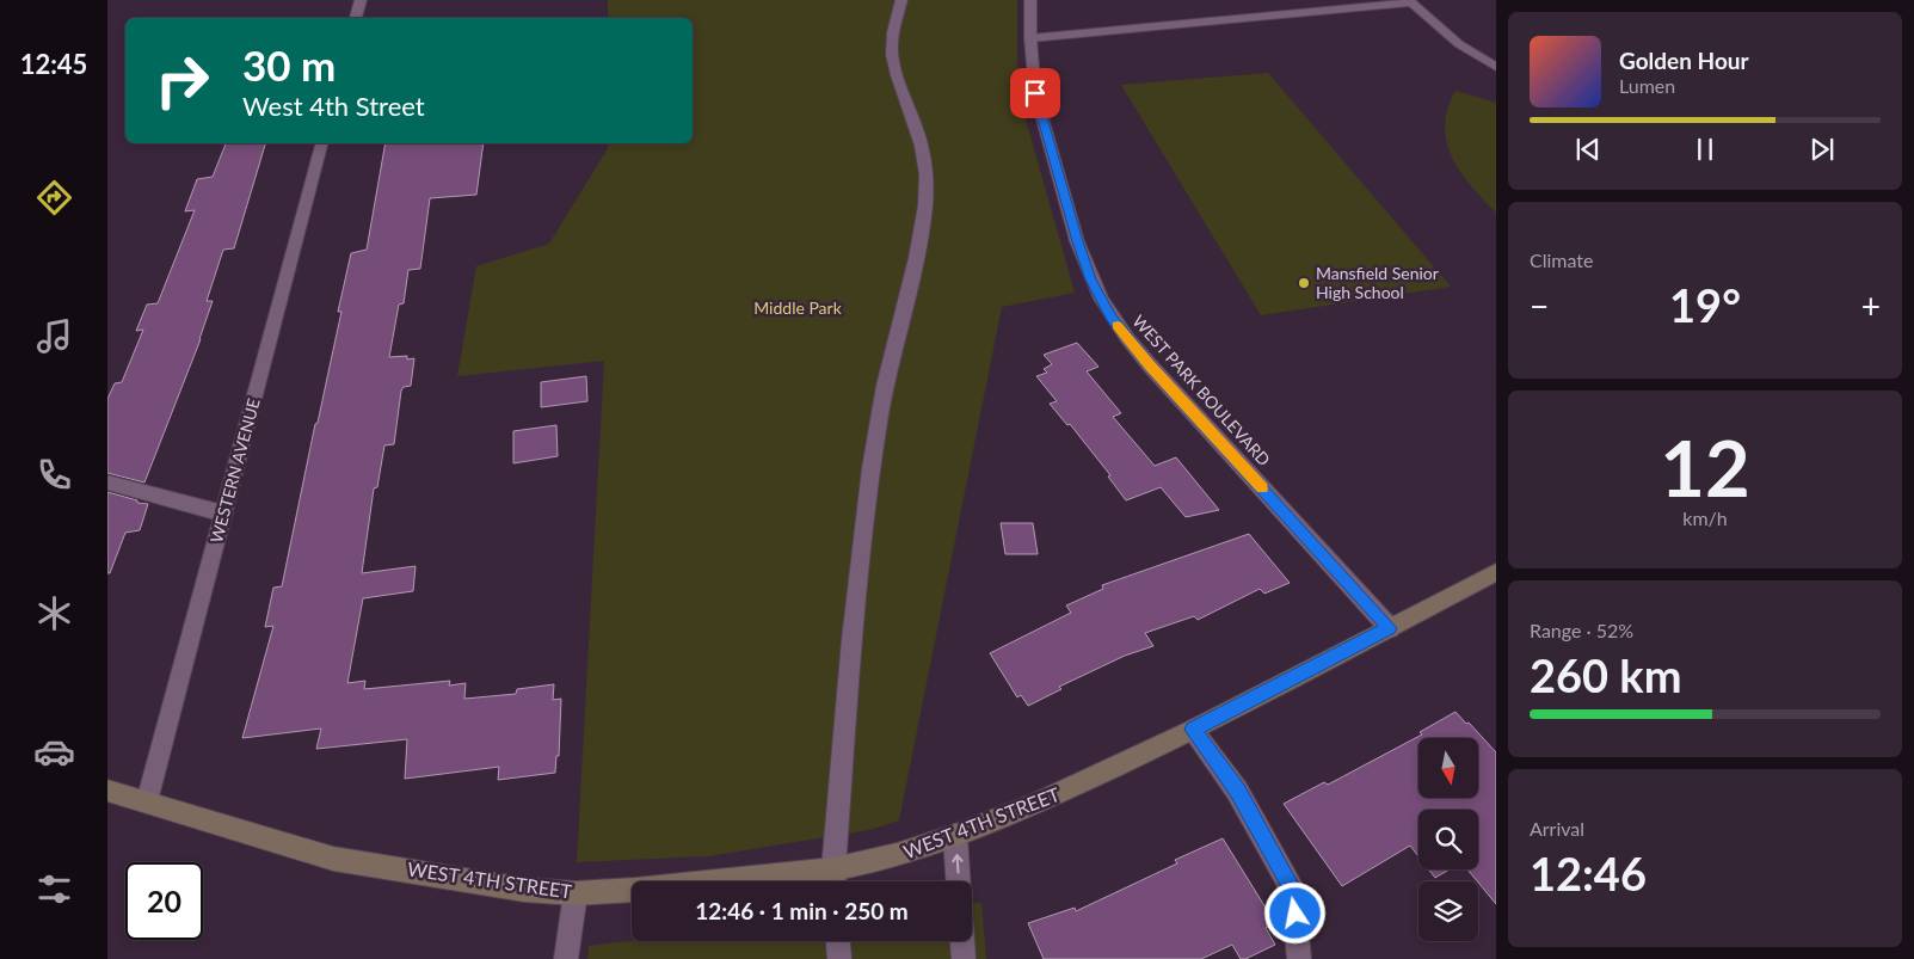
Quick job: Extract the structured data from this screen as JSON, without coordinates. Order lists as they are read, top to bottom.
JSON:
{
  "streets": {
    "main road": ["WEST 4TH STREET"],
    "street": ["WEST PARK BOULEVARD", "WESTERN AVENUE"]
  },
  "crossings": [
    ["WEST PARK BOULEVARD", "WEST 4TH STREET"],
    ["WESTERN AVENUE", "WEST 4TH STREET"]
  ],
  "parks": ["Middle Park"],
  "places": ["Mansfield Senior High School"],
  "north": "bottom",
  "page": {
    "tabs": "12:45",
    "turn": ["30 m", "West 4th Street"],
    "song": ["Golden Hour", "Lumen"],
    "tile": [
      "Climate",
      ["12", "km/h"],
      ["Range · 52%", "260 km"],
      ["Arrival", "12:46"]
    ],
    "heat": ["−", "19°", "+"],
    "limit": "20",
    "trip": "12:46 · 1 min · 250 m"
  }
}
